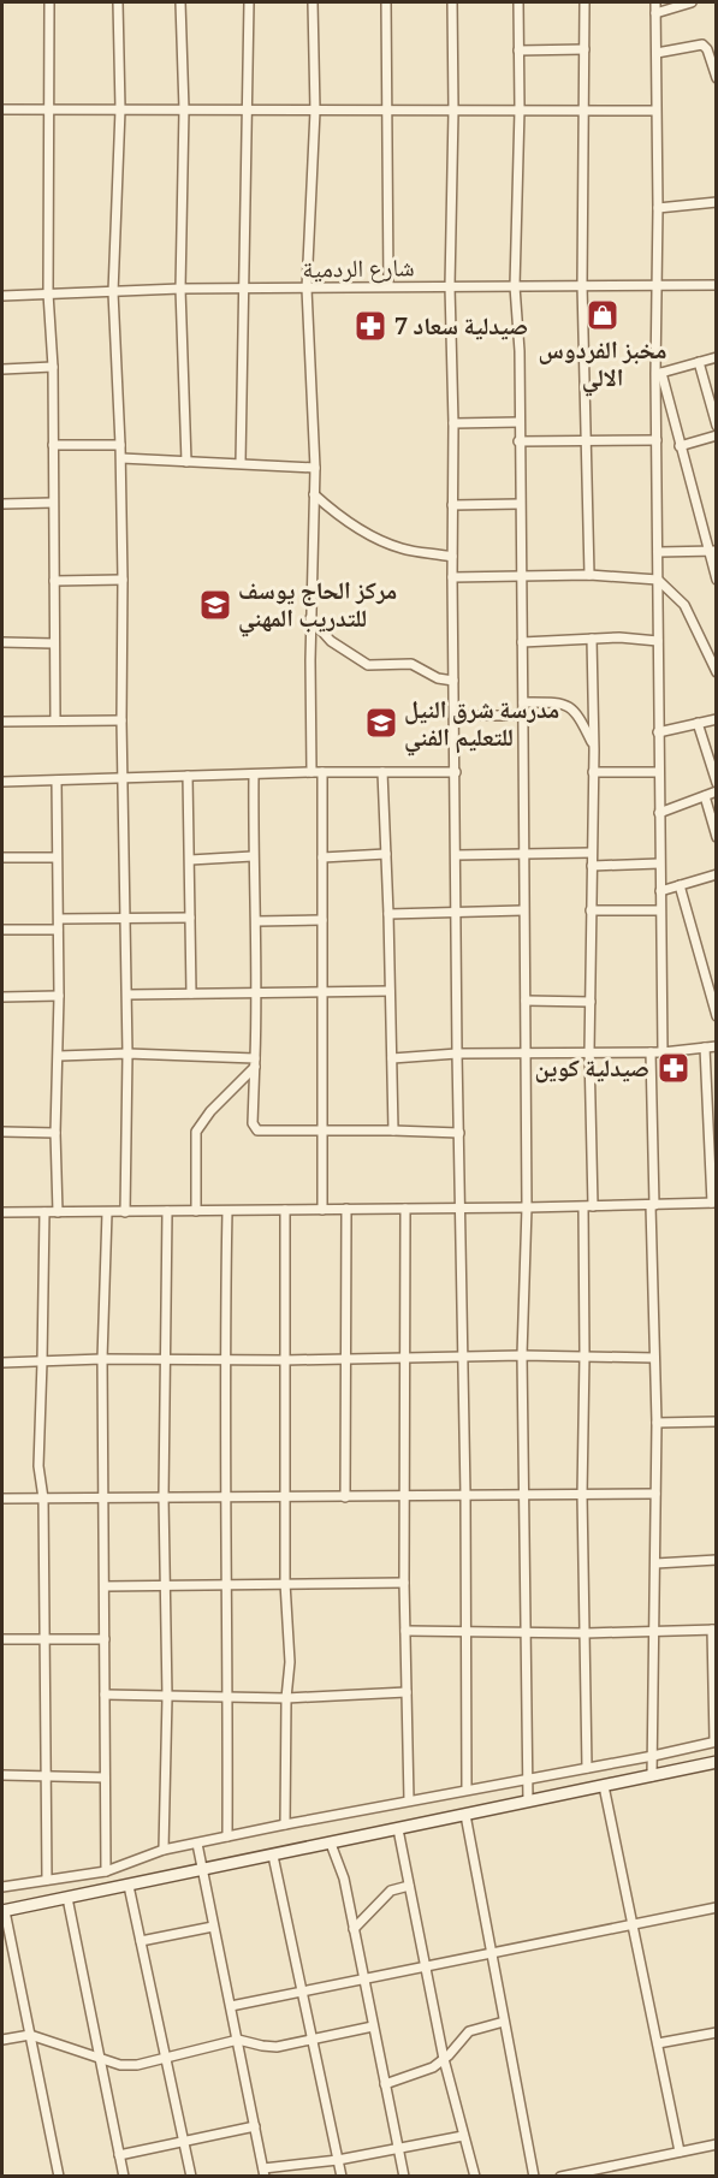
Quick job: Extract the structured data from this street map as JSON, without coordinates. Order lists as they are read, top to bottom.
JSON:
{
  "streets": {
    "street": ["شارع الردمية"]
  },
  "places": {
    "shop": ["مخبز الفردوس الالي"],
    "pharmacy": ["صيدلية سعاد 7", "صيدلية كوين"],
    "school or university": ["مركز الحاج يوسف للتدريب المهني", "مدرسة شرق النيل للتعليم الفني"]
  }
}
